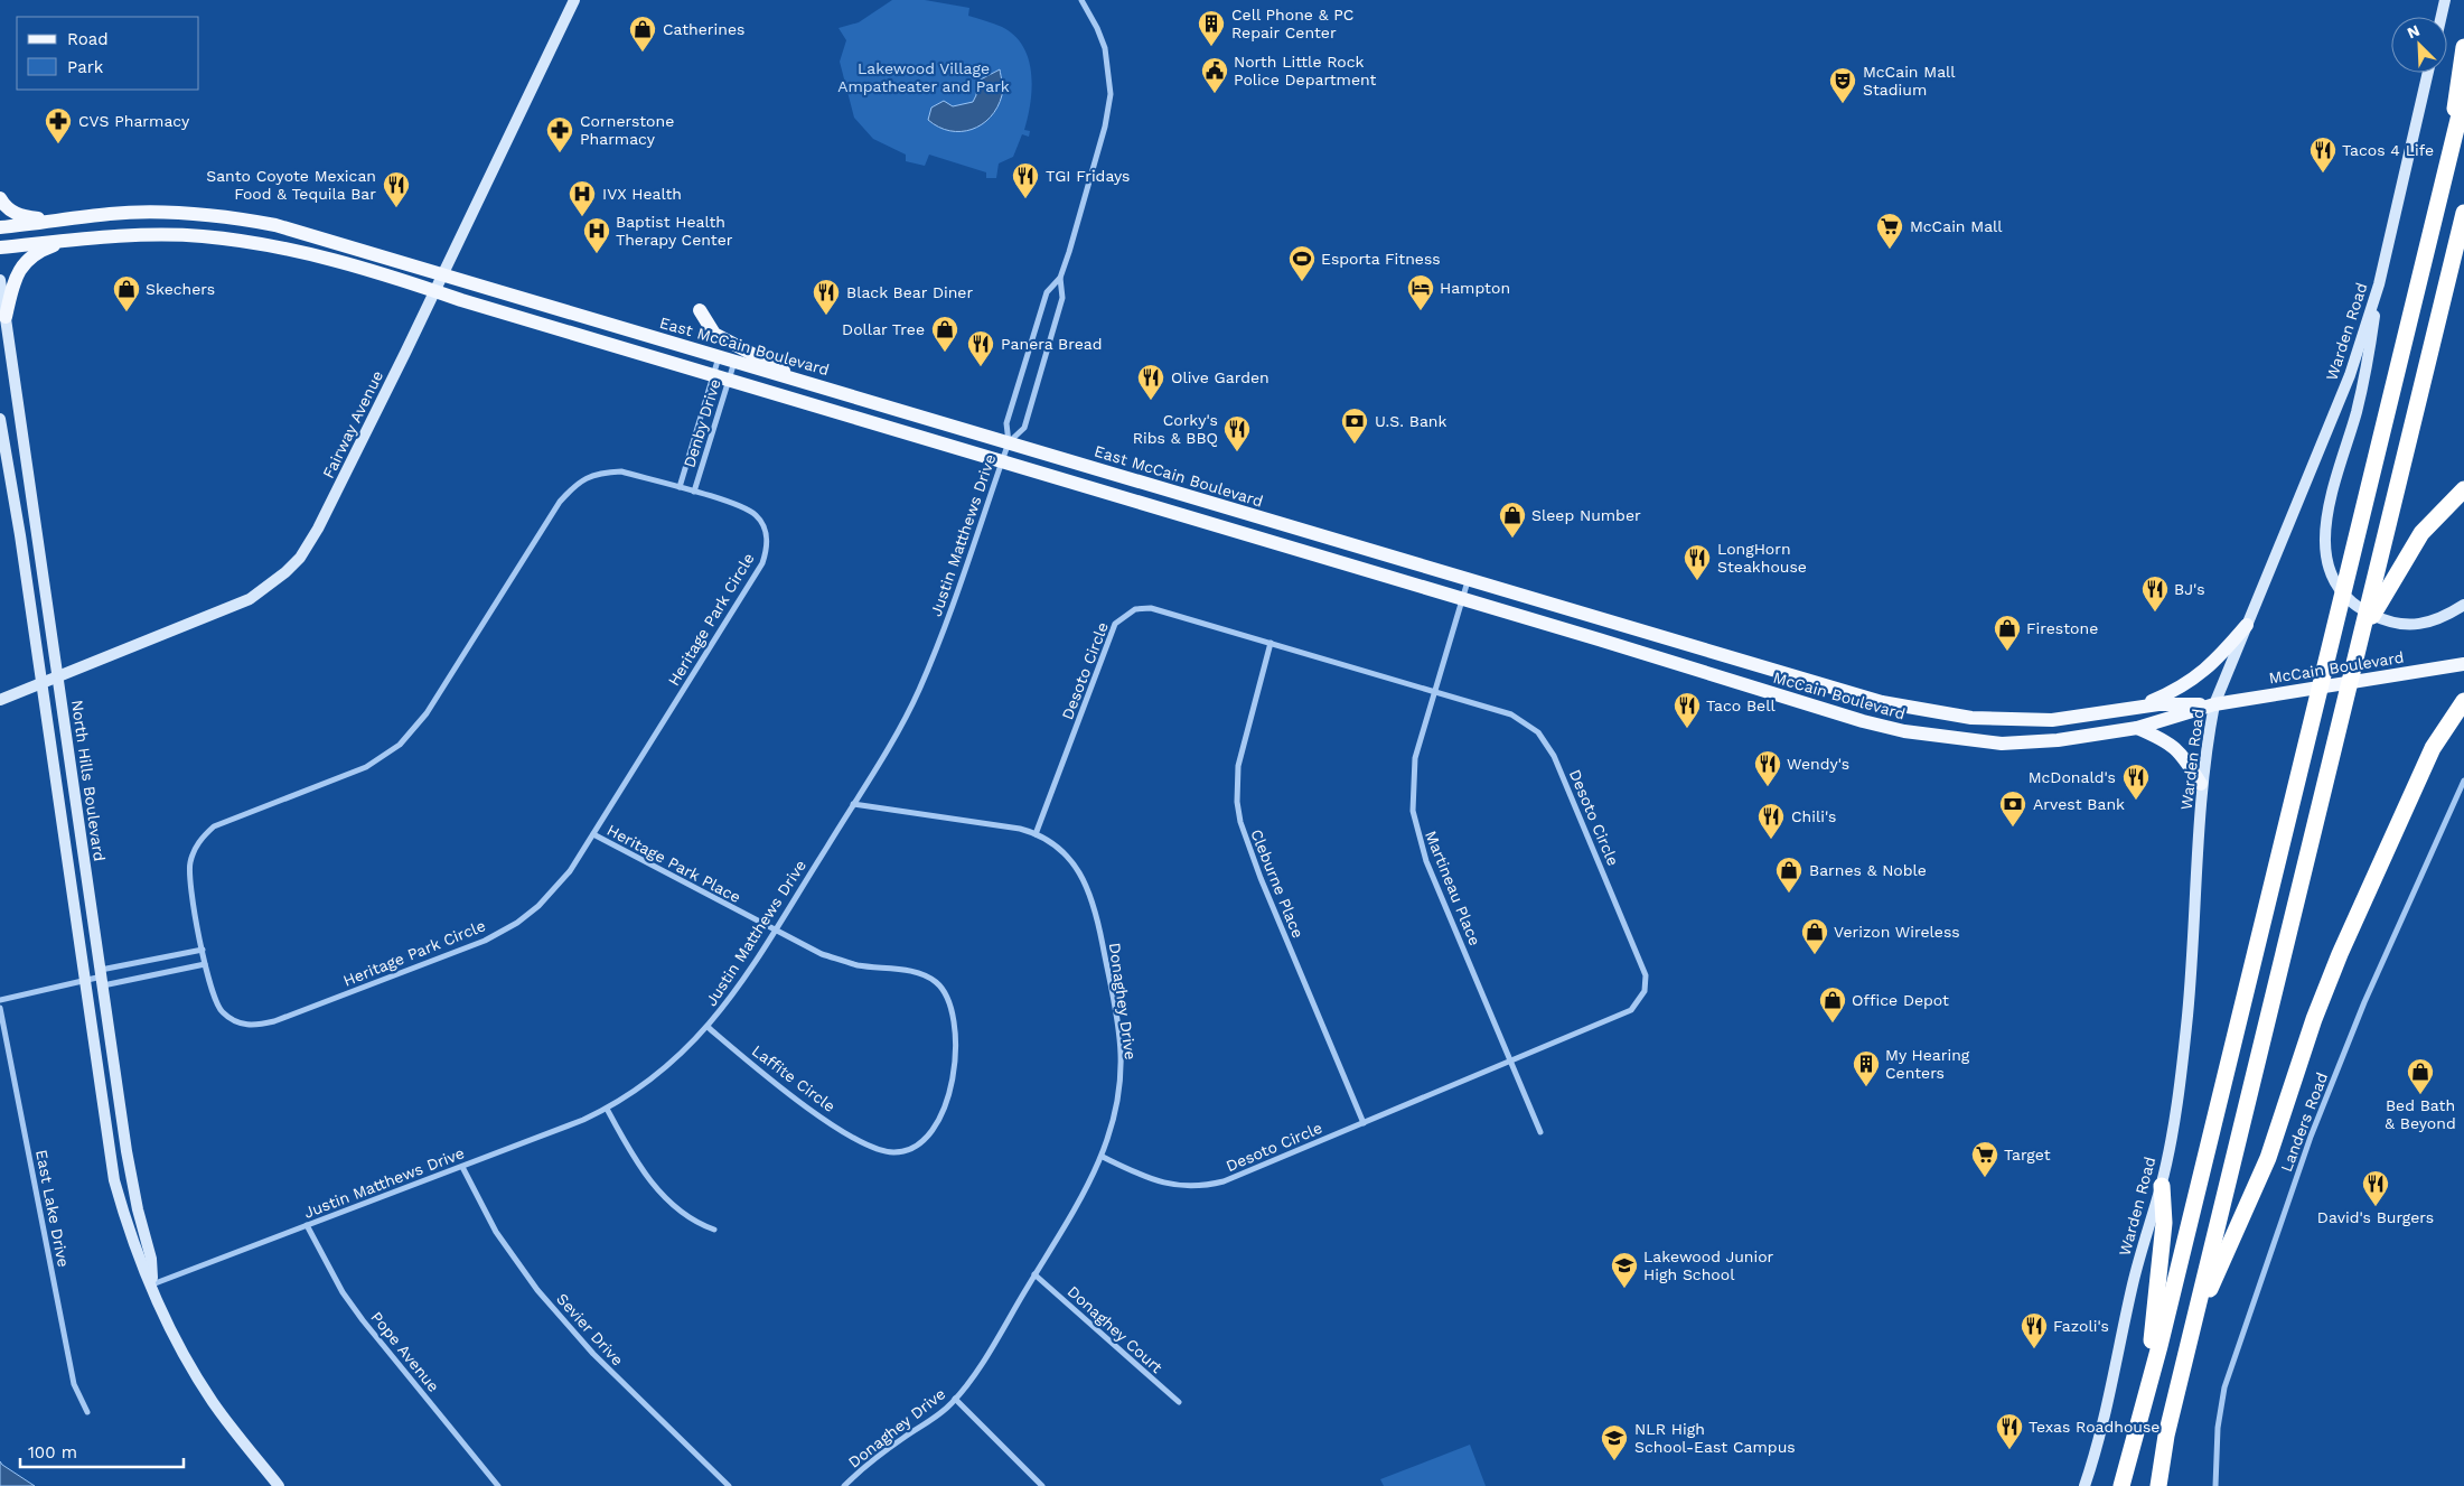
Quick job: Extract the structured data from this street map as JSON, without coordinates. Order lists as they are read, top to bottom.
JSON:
{
  "streets": {
    "main road": ["East McCain Boulevard", "McCain Boulevard"],
    "street": [
      "Warden Road",
      "Denby Drive",
      "Fairway Avenue",
      "Justin Matthews Drive",
      "Heritage Park Circle",
      "Desoto Circle",
      "North Hills Boulevard",
      "Heritage Park Place",
      "Cleburne Place",
      "Martineau Place",
      "Donaghey Drive",
      "Laffite Circle",
      "Landers Road",
      "East Lake Drive",
      "Sevier Drive",
      "Donaghey Court",
      "Pope Avenue"
    ]
  },
  "crossings": [
    ["Warden Road", "McCain Boulevard"],
    ["East McCain Boulevard", "Denby Drive"],
    ["East McCain Boulevard", "Fairway Avenue"],
    ["East McCain Boulevard", "Justin Matthews Drive"],
    ["East McCain Boulevard", "McCain Boulevard"],
    ["East McCain Boulevard", "Martineau Place"],
    ["Denby Drive", "Heritage Park Circle"],
    ["Fairway Avenue", "North Hills Boulevard"],
    ["Justin Matthews Drive", "North Hills Boulevard"],
    ["Justin Matthews Drive", "Heritage Park Place"],
    ["Justin Matthews Drive", "Donaghey Drive"],
    ["Justin Matthews Drive", "Laffite Circle"],
    ["Justin Matthews Drive", "Sevier Drive"],
    ["Justin Matthews Drive", "Pope Avenue"],
    ["Heritage Park Circle", "Heritage Park Place"],
    ["McCain Boulevard", "Martineau Place"],
    ["Desoto Circle", "Cleburne Place"],
    ["Desoto Circle", "Martineau Place"],
    ["Desoto Circle", "Donaghey Drive"],
    ["Heritage Park Place", "Laffite Circle"],
    ["Donaghey Drive", "Donaghey Court"]
  ],
  "parks": ["Lakewood Village Ampatheater and Park"],
  "places": {
    "building": ["Cell Phone & PC Repair Center", "My Hearing Centers"],
    "shop": [
      "Catherines",
      "Skechers",
      "Dollar Tree",
      "Sleep Number",
      "Firestone",
      "Barnes & Noble",
      "Verizon Wireless",
      "Office Depot",
      "Bed Bath & Beyond"
    ],
    "public building": ["North Little Rock Police Department"],
    "theatre": ["McCain Mall Stadium"],
    "pharmacy": ["CVS Pharmacy", "Cornerstone Pharmacy"],
    "restaurant": [
      "Tacos 4 Life",
      "TGI Fridays",
      "Santo Coyote Mexican Food & Tequila Bar",
      "Black Bear Diner",
      "Panera Bread",
      "Olive Garden",
      "Corky's Ribs & BBQ",
      "LongHorn Steakhouse",
      "BJ's",
      "Taco Bell",
      "Wendy's",
      "McDonald's",
      "Chili's",
      "David's Burgers",
      "Fazoli's",
      "Texas Roadhouse"
    ],
    "hospital": ["IVX Health", "Baptist Health Therapy Center"],
    "supermarket": ["McCain Mall", "Target"],
    "sports": ["Esporta Fitness"],
    "hotel": ["Hampton"],
    "bank": ["U.S. Bank", "Arvest Bank"],
    "school or university": ["Lakewood Junior High School", "NLR High School-East Campus"]
  },
  "legend": ["Road", "Park"],
  "scale_bar": "100 m",
  "north": "top left"
}
